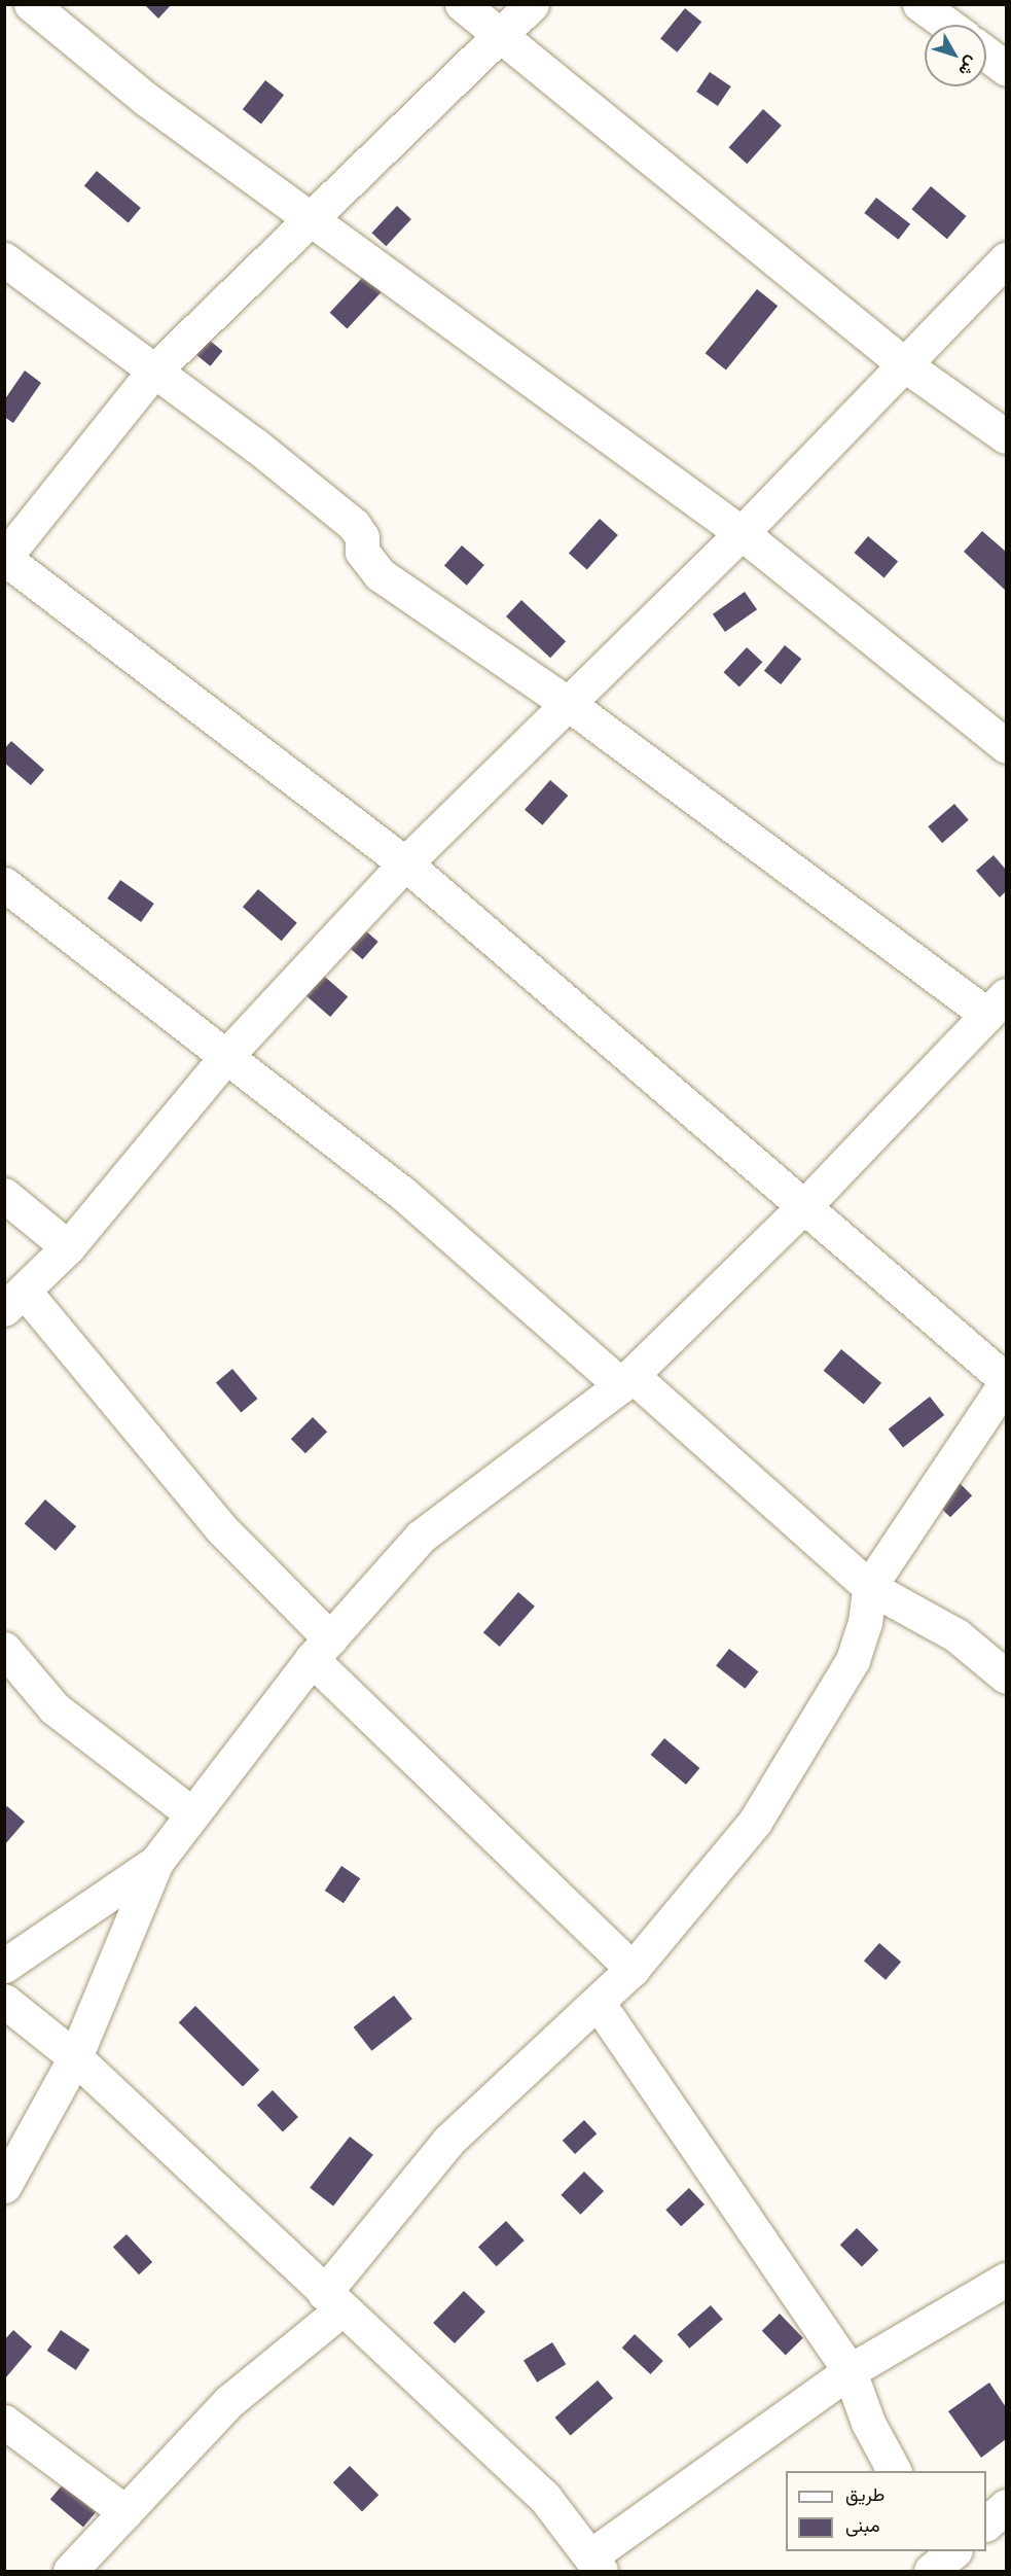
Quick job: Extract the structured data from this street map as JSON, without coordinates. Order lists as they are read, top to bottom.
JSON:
{
  "legend": ["طريق", "مبنى"],
  "north": "bottom right"
}
